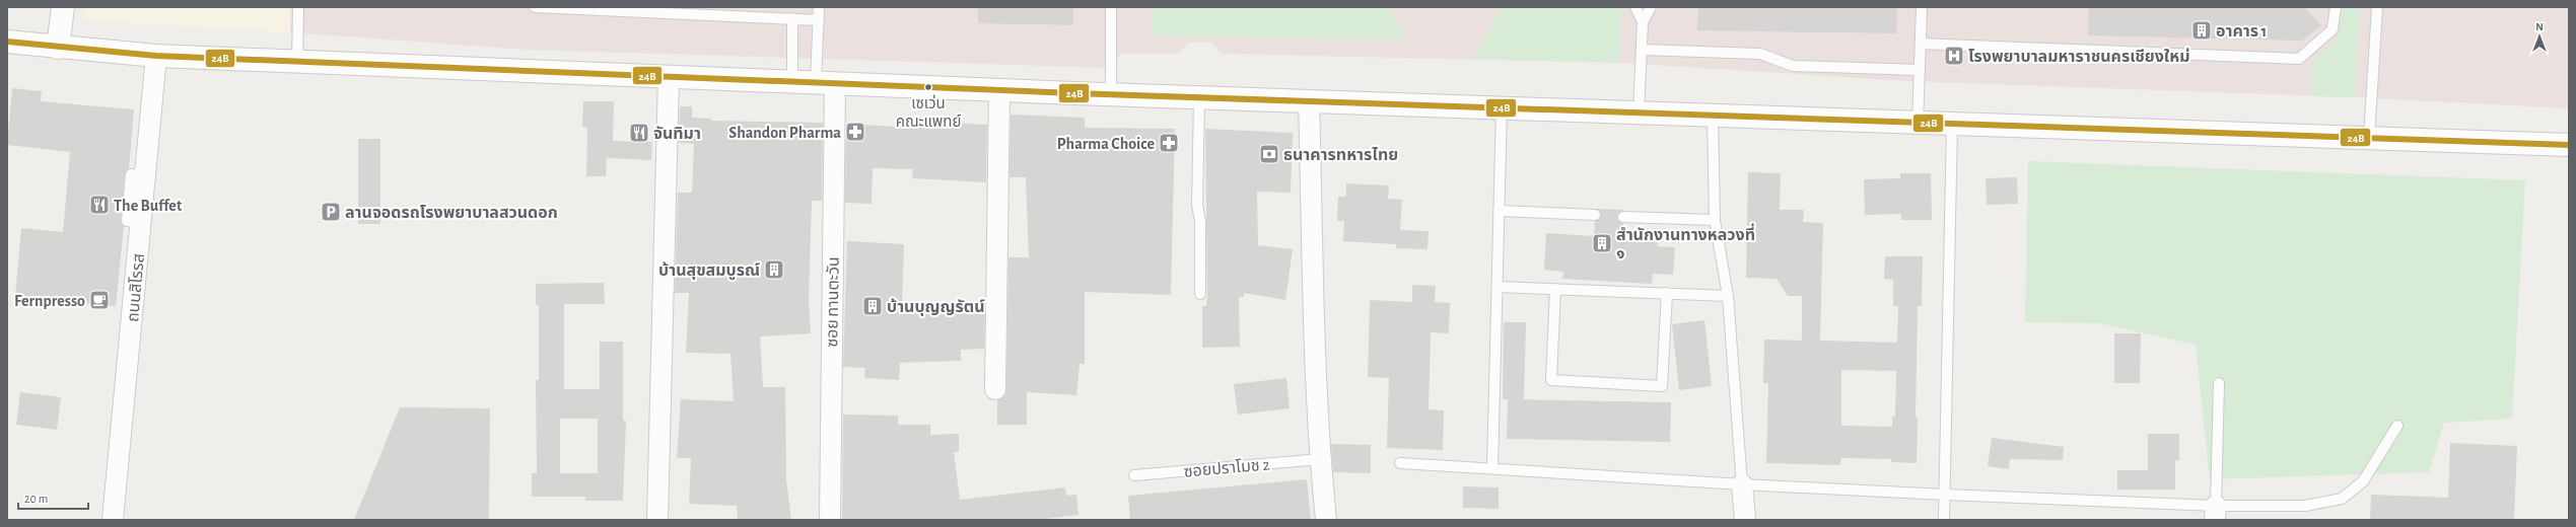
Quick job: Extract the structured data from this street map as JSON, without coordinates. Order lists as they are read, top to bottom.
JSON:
{
  "streets": {
    "street": ["ถนนสิโรรส", "ซอย ทานตะวัน"],
    "lane": ["ซอยปราโมช 2"]
  },
  "places": {
    "building": [
      "อาคาร 1",
      "สำนักงานทางหลวงที่ ๑",
      "บ้านสุขสมบูรณ์",
      "บ้านบุญญรัตน์"
    ],
    "hospital": ["โรงพยาบาลมหาราชนครเชียงใหม่"],
    "other": ["เซเว่น คณะแพทย์"],
    "pharmacy": ["Shandon Pharma", "Pharma Choice"],
    "restaurant": ["จันทิมา", "The Buffet"],
    "bank": ["ธนาคารทหารไทย"],
    "parking": ["ลานจอดรถโรงพยาบาลสวนดอก"],
    "cafe": ["Fernpresso"]
  },
  "lines": ["transit line 24B"],
  "scale_bar": "20 m",
  "north": "top"
}
